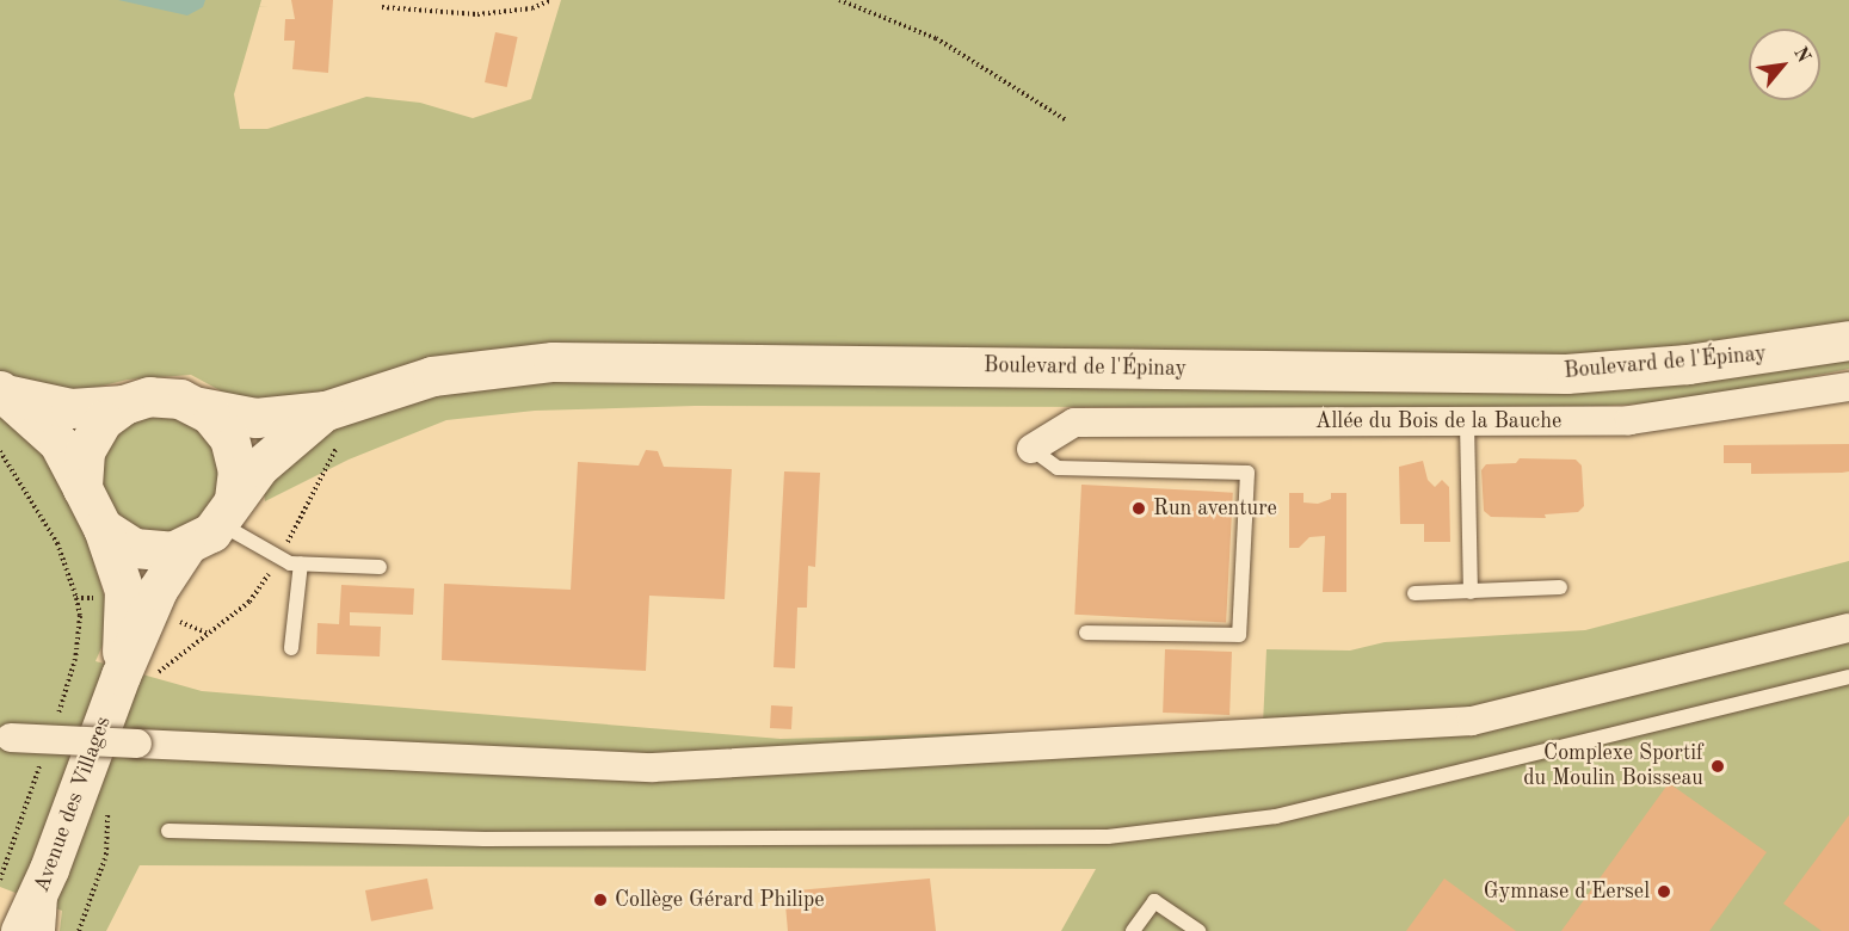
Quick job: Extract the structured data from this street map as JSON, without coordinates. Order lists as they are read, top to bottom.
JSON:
{
  "streets": {
    "street": ["Boulevard de l'Épinay", "Allée du Bois de la Bauche", "Avenue des Villages"]
  },
  "crossings": [
    ["Boulevard de l'Épinay", "Avenue des Villages"]
  ],
  "places": [
    "Run aventure",
    "Complexe Sportif du Moulin Boisseau",
    "Gymnase d'Eersel",
    "Collège Gérard Philipe"
  ],
  "north": "top right"
}
